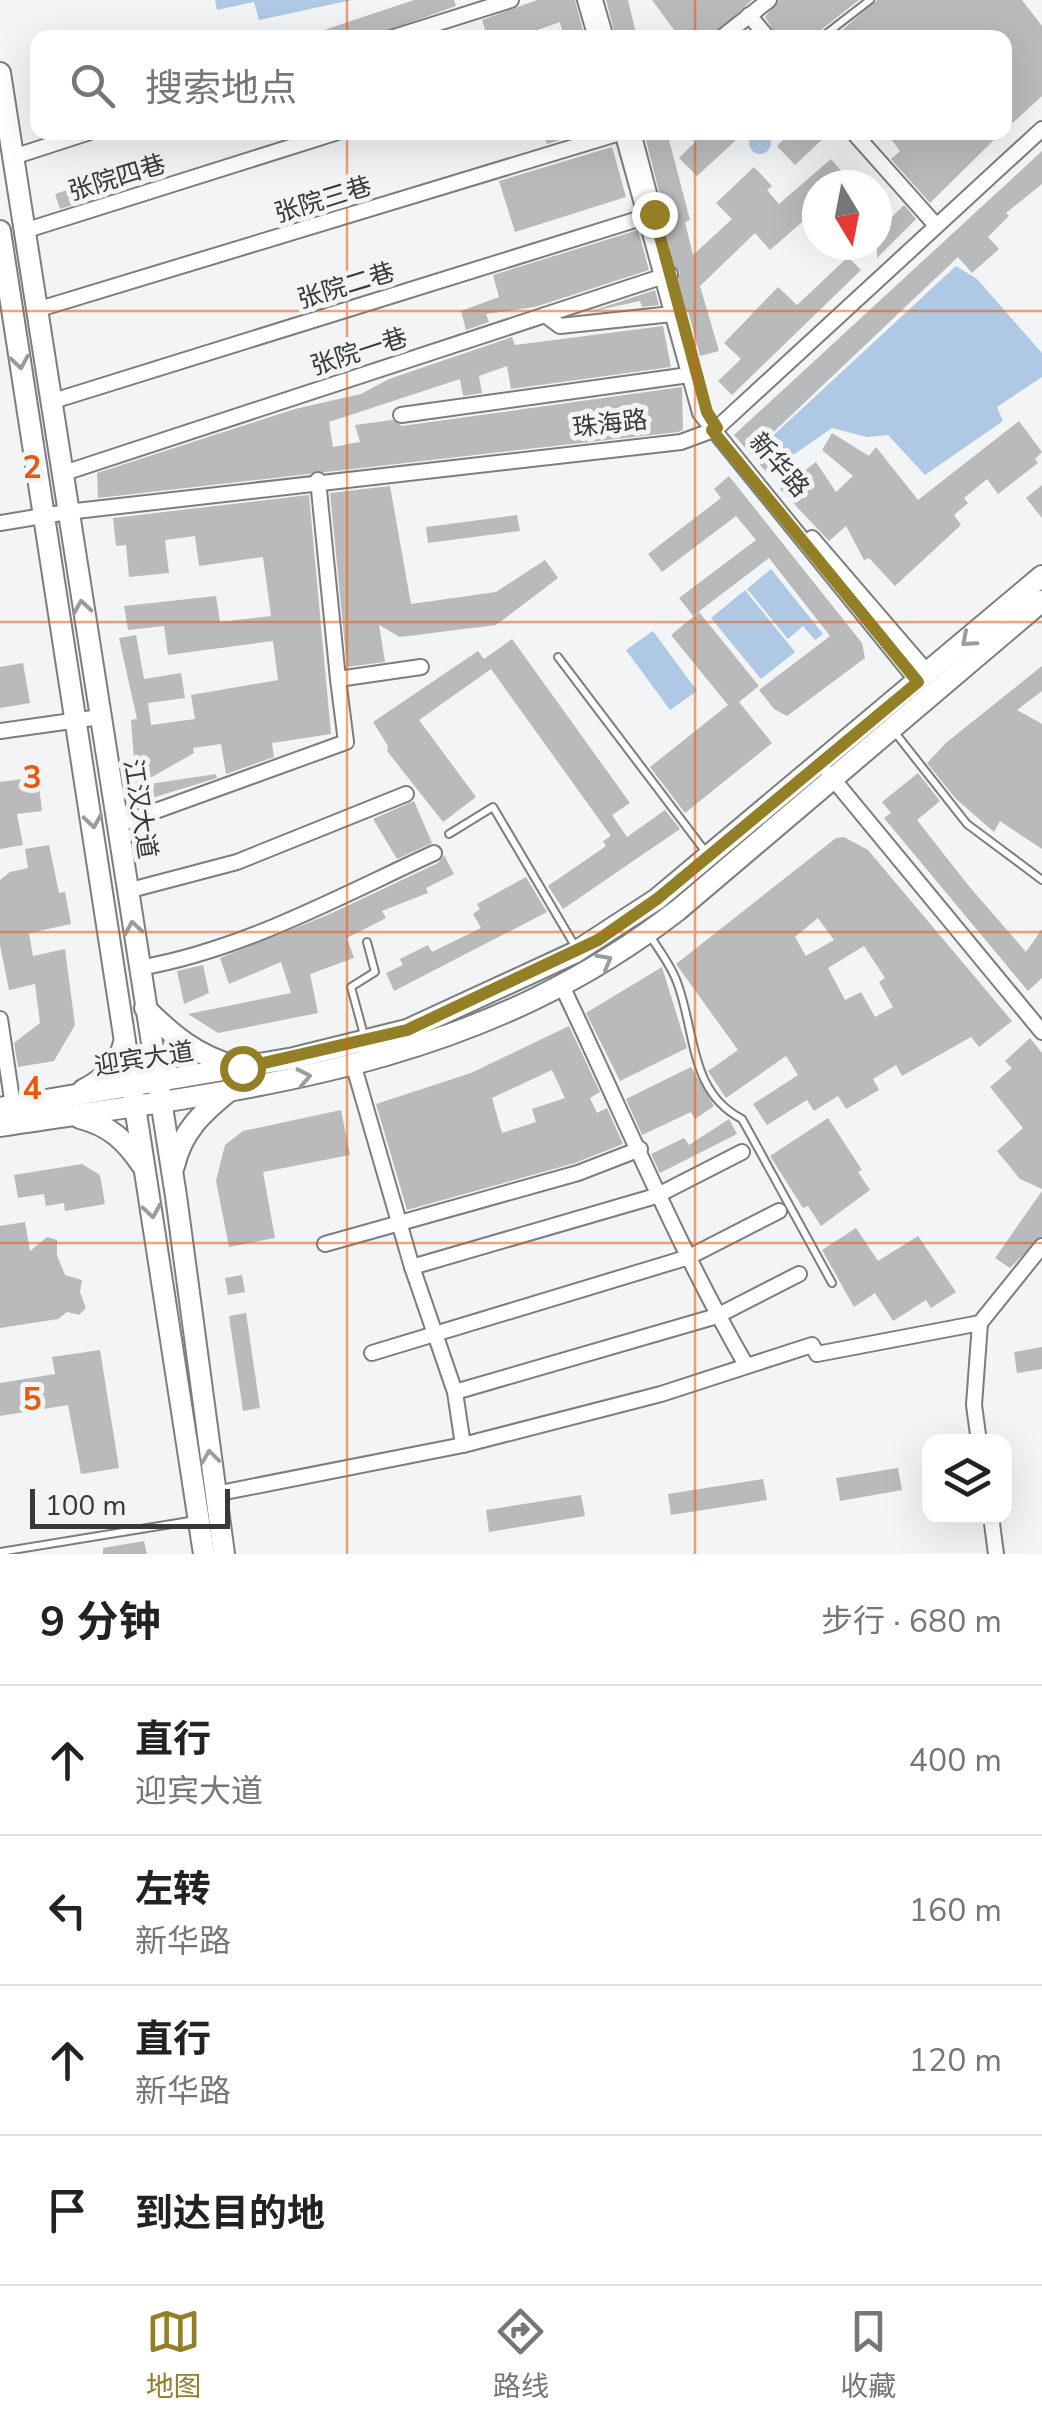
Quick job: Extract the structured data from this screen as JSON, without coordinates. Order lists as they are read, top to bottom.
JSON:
{
  "streets": {
    "main road": ["江汉大道", "迎宾大道"],
    "street": [
      "张院四巷",
      "张院三巷",
      "张院二巷",
      "张院一巷",
      "珠海路",
      "新华路"
    ]
  },
  "crossings": [
    ["张院四巷", "江汉大道"],
    ["张院三巷", "江汉大道"],
    ["张院二巷", "新华路"],
    ["张院二巷", "江汉大道"],
    ["张院一巷", "新华路"],
    ["张院一巷", "江汉大道"],
    ["珠海路", "新华路"],
    ["珠海路", "江汉大道"],
    ["新华路", "迎宾大道"],
    ["江汉大道", "迎宾大道"]
  ],
  "scale_bar": "100 m",
  "north": "bottom",
  "page": {
    "search": "搜索地点",
    "scale": "100 m",
    "heading": ["9 分钟", "步行 · 680 m"],
    "list": [
      ["直行", "迎宾大道", "400 m"],
      ["左转", "新华路", "160 m"],
      ["直行", "新华路", "120 m"],
      "到达目的地"
    ],
    "nav": ["地图", "路线", "收藏"]
  },
  "grid": {
    "rows": [
      "2",
      "3",
      "4",
      "5"
    ]
  }
}
